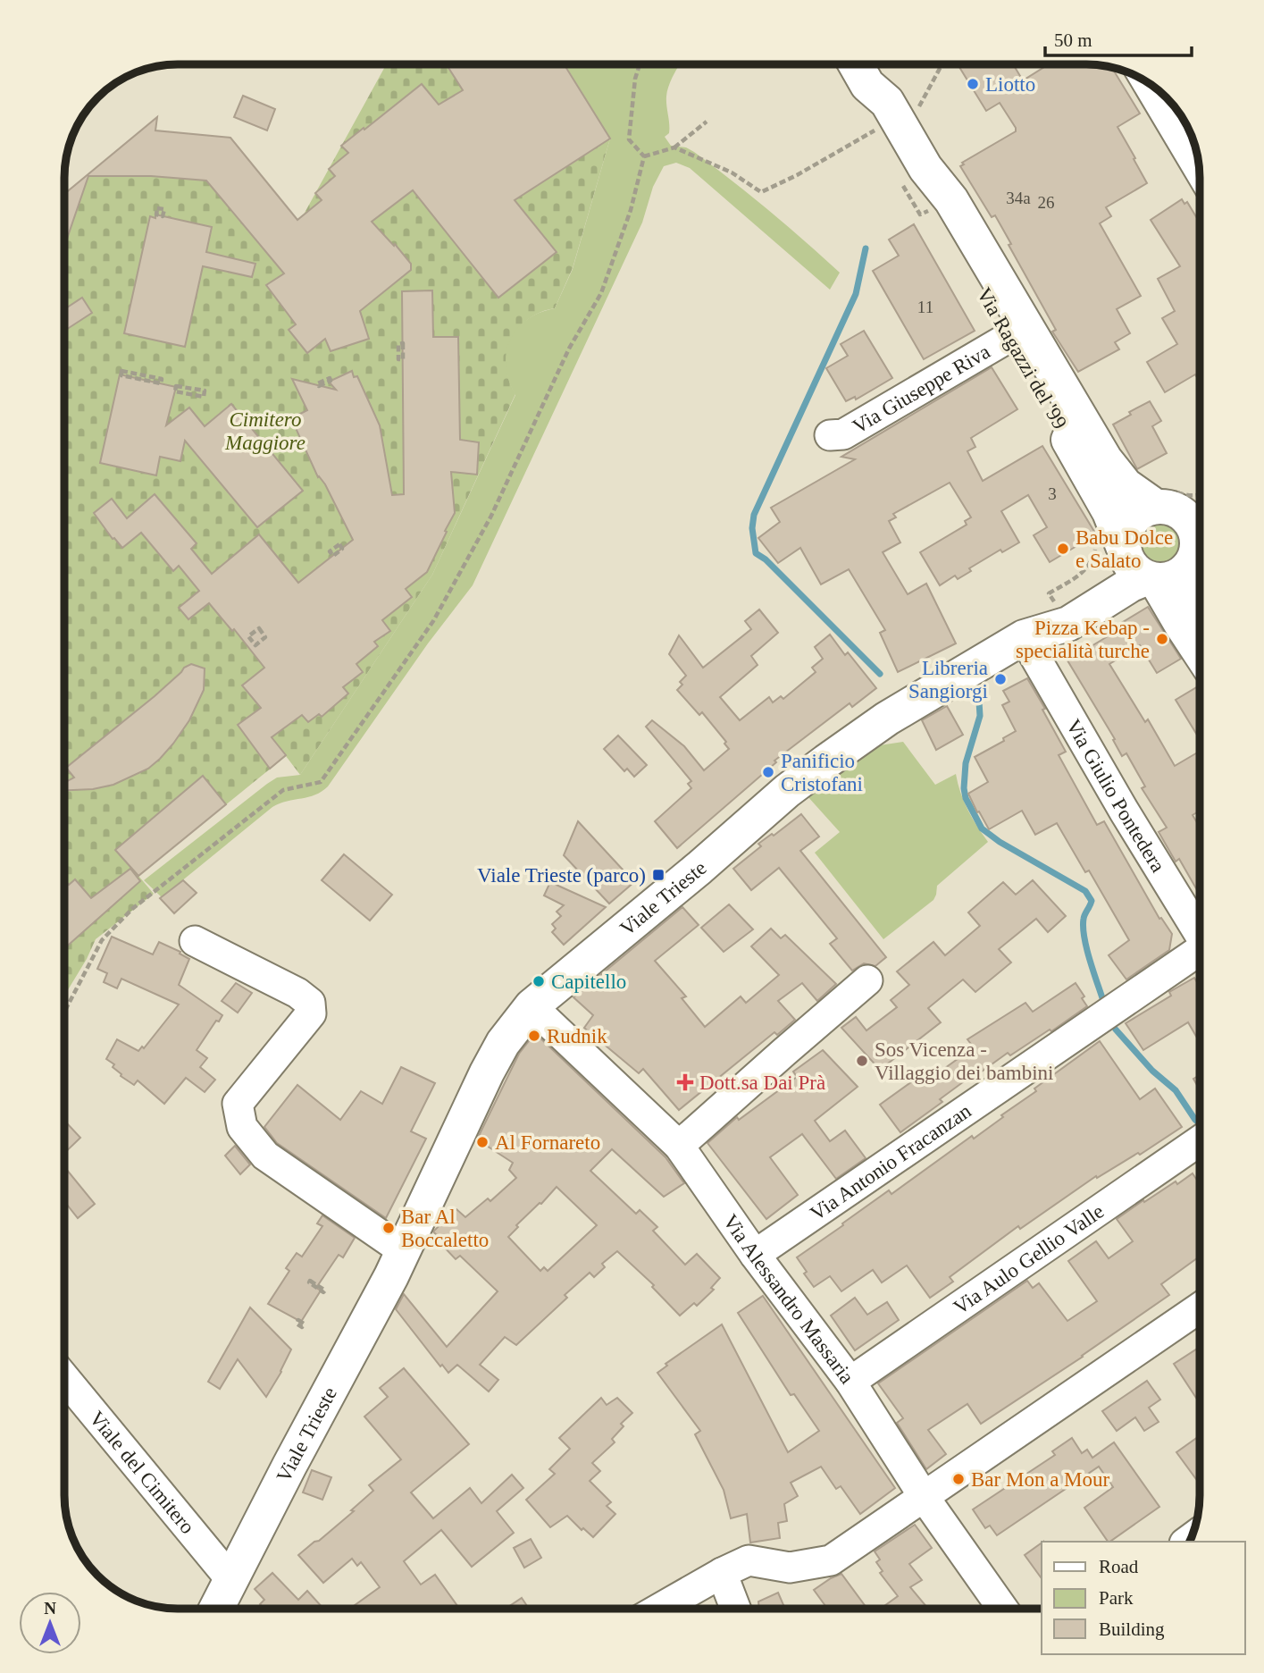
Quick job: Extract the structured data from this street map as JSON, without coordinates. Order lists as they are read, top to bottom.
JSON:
{
  "streets": {
    "main road": ["Via Ragazzi del '99", "Viale Trieste"],
    "street": [
      "Via Giuseppe Riva",
      "Via Giulio Pontedera",
      "Via Antonio Fracanzan",
      "Via Aulo Gellio Valle",
      "Via Alessandro Massaria",
      "Viale del Cimitero"
    ]
  },
  "crossings": [
    ["Via Ragazzi del '99", "Via Giuseppe Riva"],
    ["Via Ragazzi del '99", "Viale Trieste"],
    ["Via Giulio Pontedera", "Viale Trieste"],
    ["Viale Trieste", "Via Alessandro Massaria"],
    ["Viale Trieste", "Viale del Cimitero"],
    ["Via Antonio Fracanzan", "Via Alessandro Massaria"],
    ["Via Aulo Gellio Valle", "Via Alessandro Massaria"]
  ],
  "parks": ["Cimitero Maggiore"],
  "places": {
    "other": [
      "Liotto",
      "Babu Dolce e Salato",
      "Pizza Kebap - specialità turche",
      "Libreria Sangiorgi",
      "Panificio Cristofani",
      "Capitello",
      "Rudnik",
      "Sos Vicenza - Villaggio dei bambini",
      "Al Fornareto",
      "Bar Al Boccaletto",
      "Bar Mon a Mour"
    ],
    "transit": ["Viale Trieste (parco)"],
    "health": ["Dott.sa Dai Prà"]
  },
  "house_numbers": [
    "34a",
    "26",
    "11",
    "3"
  ],
  "legend": ["Road", "Park", "Building"],
  "scale_bar": "50 m",
  "north": "top"
}
